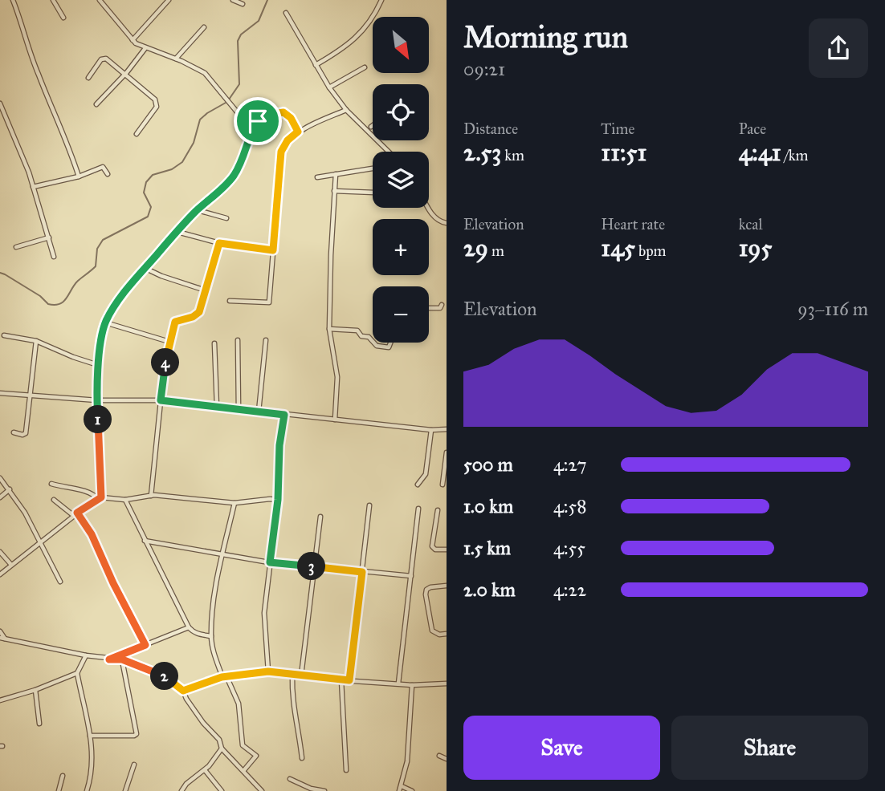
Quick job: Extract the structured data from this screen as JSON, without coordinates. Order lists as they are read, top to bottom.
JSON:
{
  "north": "bottom right",
  "page": {
    "heading": ["Morning run", "09:21"],
    "map_buttons": ["+", "−"],
    "stats": [
      ["Distance", "2.53 km"],
      ["Time", "11:51"],
      ["Pace", "4:41 /km"],
      ["Elevation", "29 m"],
      ["Heart rate", "145 bpm"],
      ["kcal", "195"]
    ],
    "chart": ["Elevation", "93–116 m"],
    "pins": [
      "4",
      "1",
      "3",
      "2"
    ],
    "list": [
      {
        "name": "500 m",
        "note": "4:27"
      },
      {
        "name": "1.0 km",
        "note": "4:58"
      },
      {
        "name": "1.5 km",
        "note": "4:55"
      },
      {
        "name": "2.0 km",
        "note": "4:22"
      }
    ],
    "buttons": ["Save", "Share"]
  }
}
